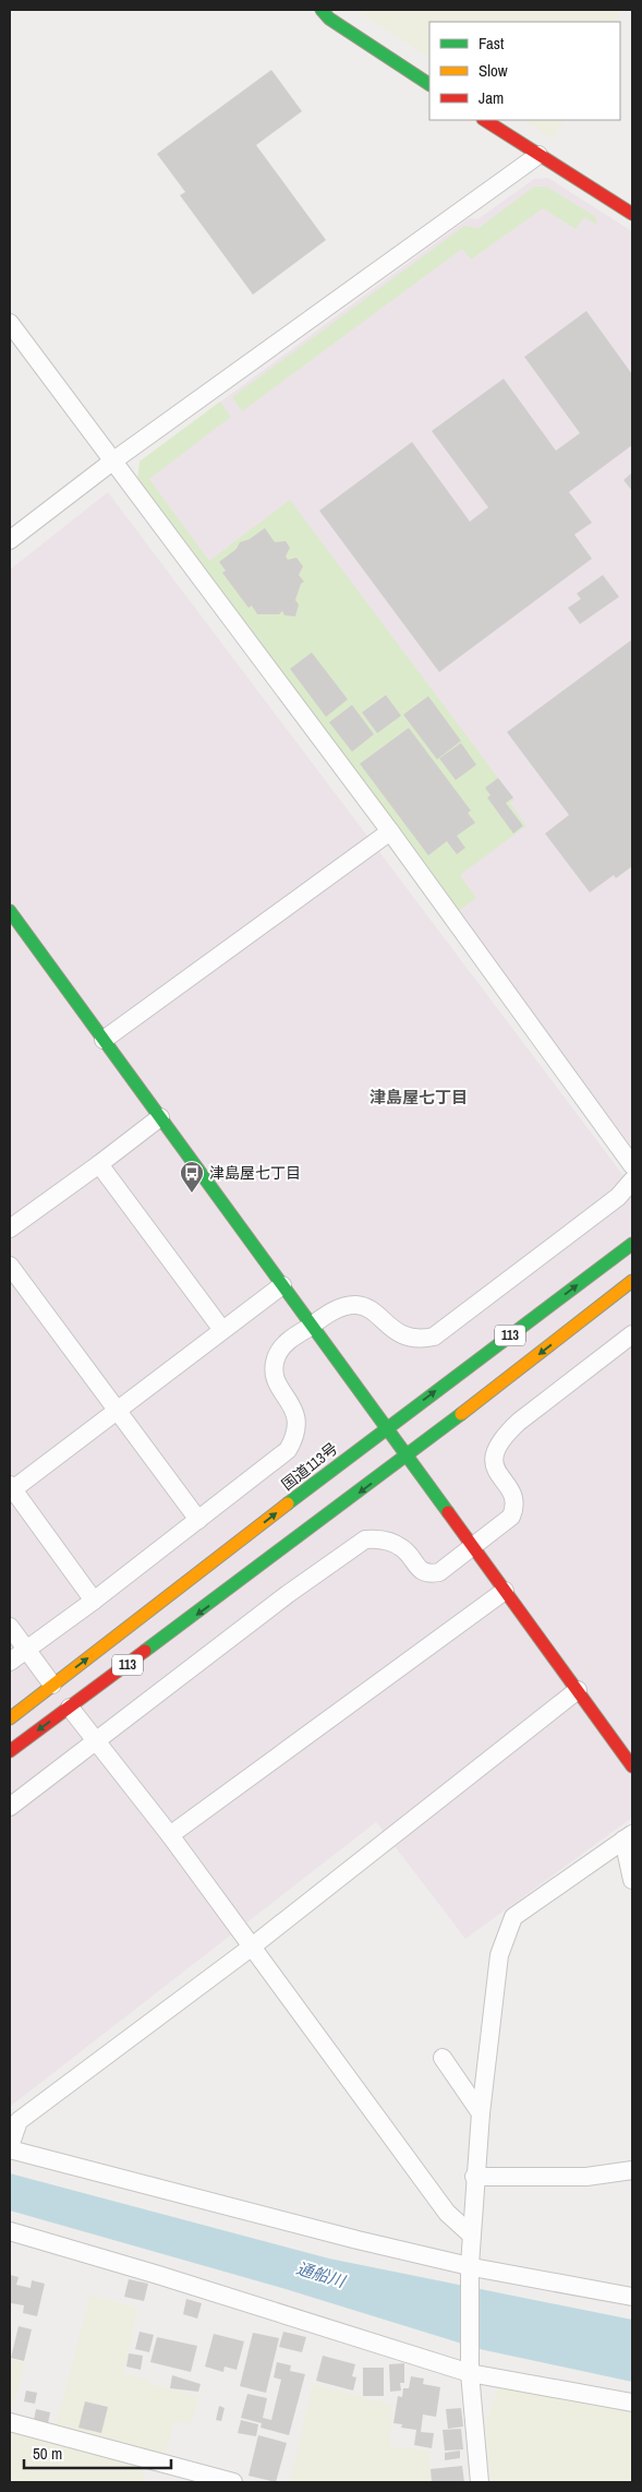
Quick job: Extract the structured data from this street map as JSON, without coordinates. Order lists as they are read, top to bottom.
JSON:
{
  "streets": {
    "main road": ["113", "国道113号"]
  },
  "districts": ["津島屋七丁目"],
  "water": ["通船川"],
  "places": {
    "bus stop": ["津島屋七丁目"]
  },
  "legend": ["Fast", "Slow", "Jam"],
  "scale_bar": "50 m"
}
